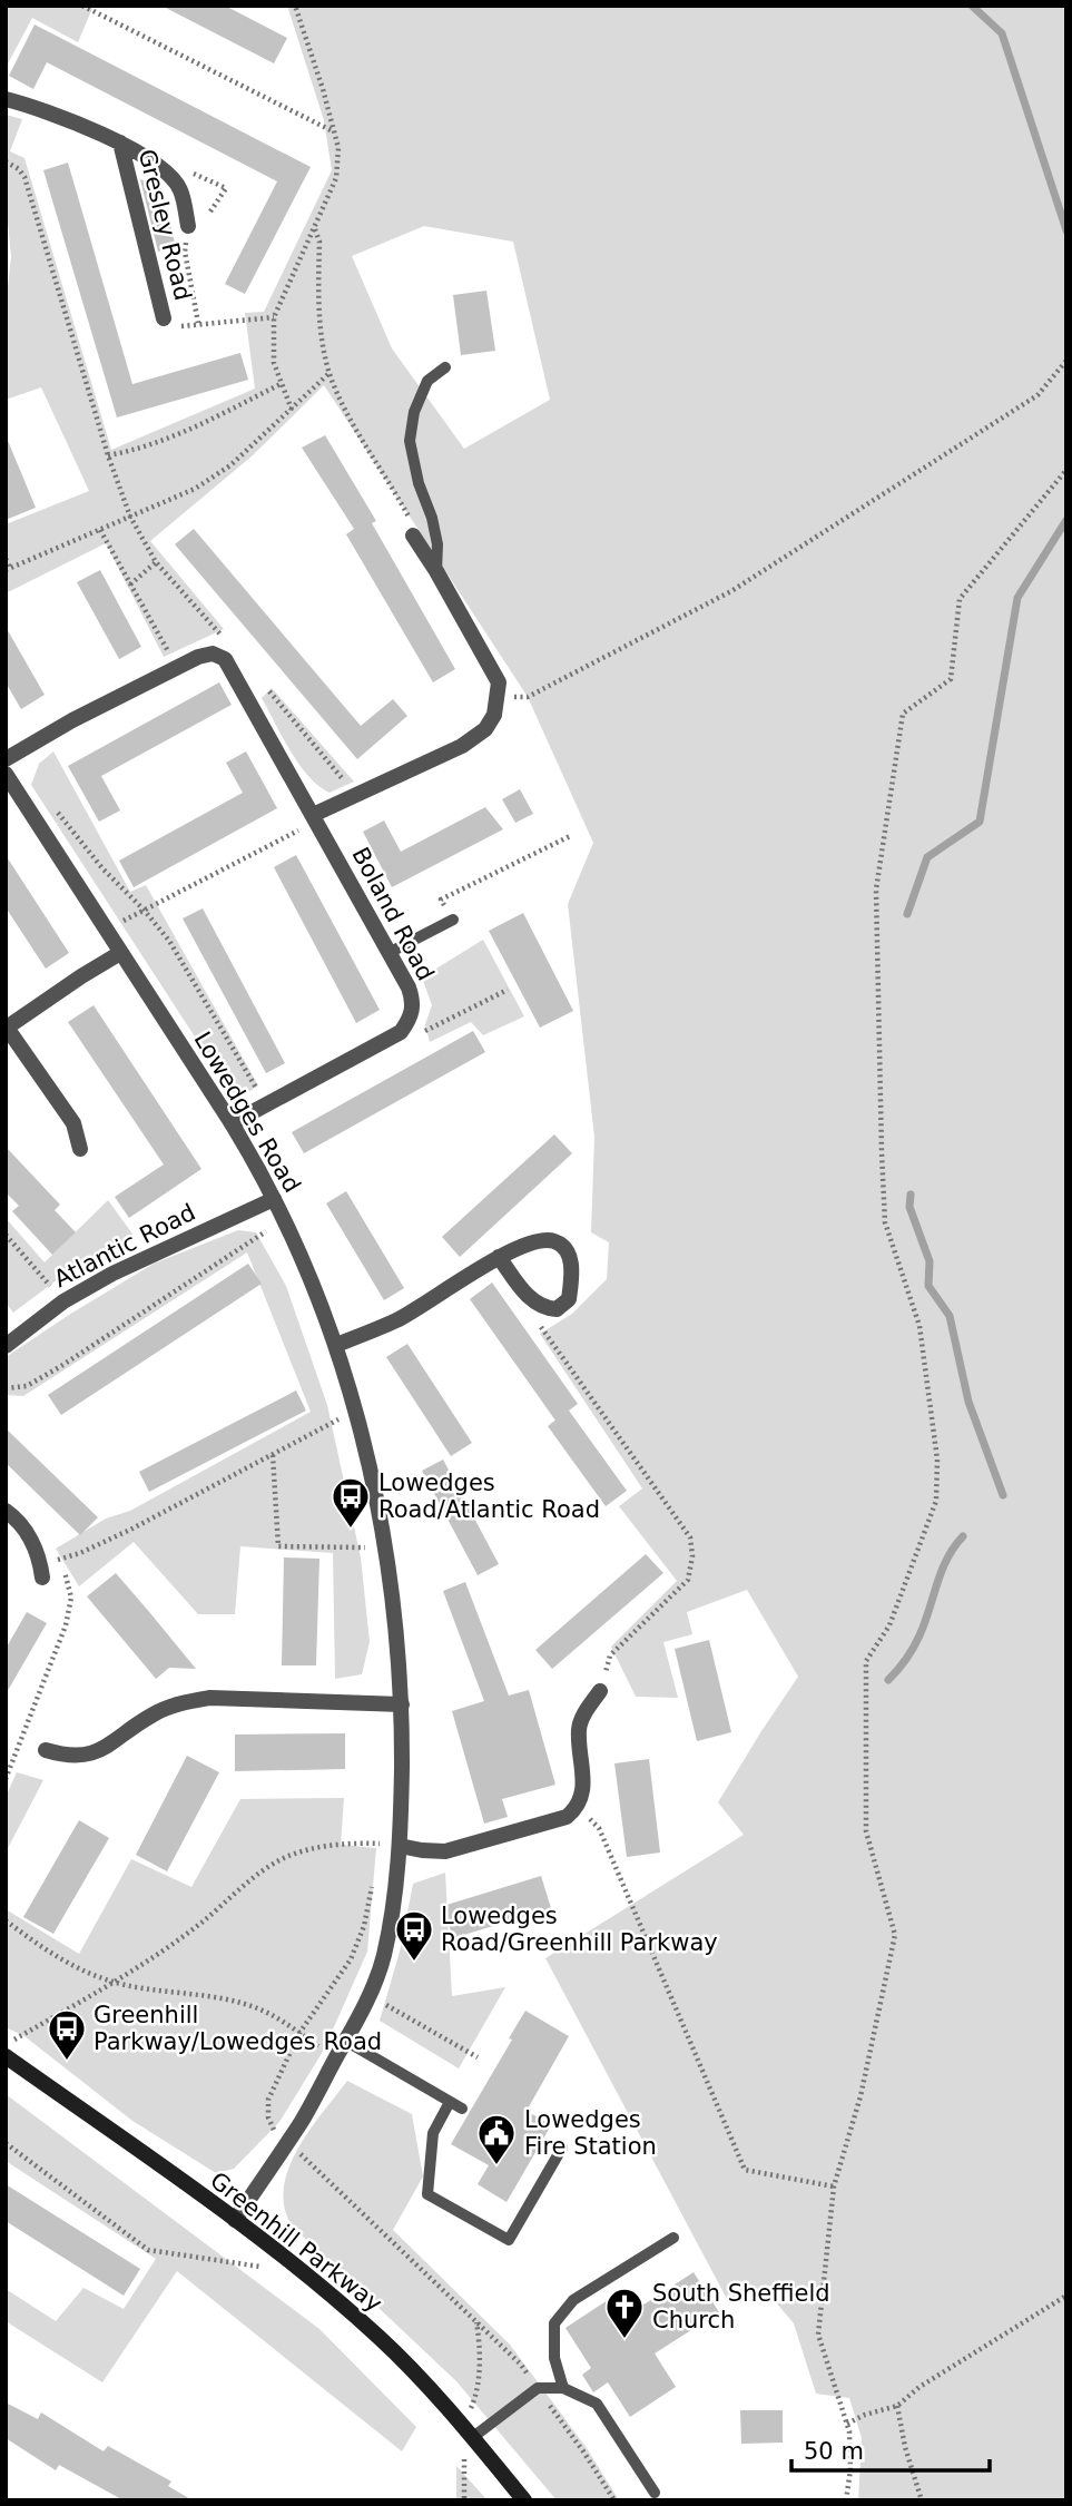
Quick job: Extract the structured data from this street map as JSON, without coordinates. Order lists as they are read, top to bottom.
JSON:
{
  "streets": {
    "main road": ["Greenhill Parkway"],
    "street": [
      "Gresley Road",
      "Boland Road",
      "Lowedges Road",
      "Atlantic Road"
    ]
  },
  "crossings": [
    ["Lowedges Road", "Atlantic Road"],
    ["Lowedges Road", "Greenhill Parkway"]
  ],
  "places": {
    "bus stop": ["Lowedges Road/Atlantic Road", "Lowedges Road/Greenhill Parkway", "Greenhill Parkway/Lowedges Road"],
    "public building": ["Lowedges Fire Station"],
    "church": ["South Sheffield Church"]
  },
  "scale_bar": "50 m"
}
